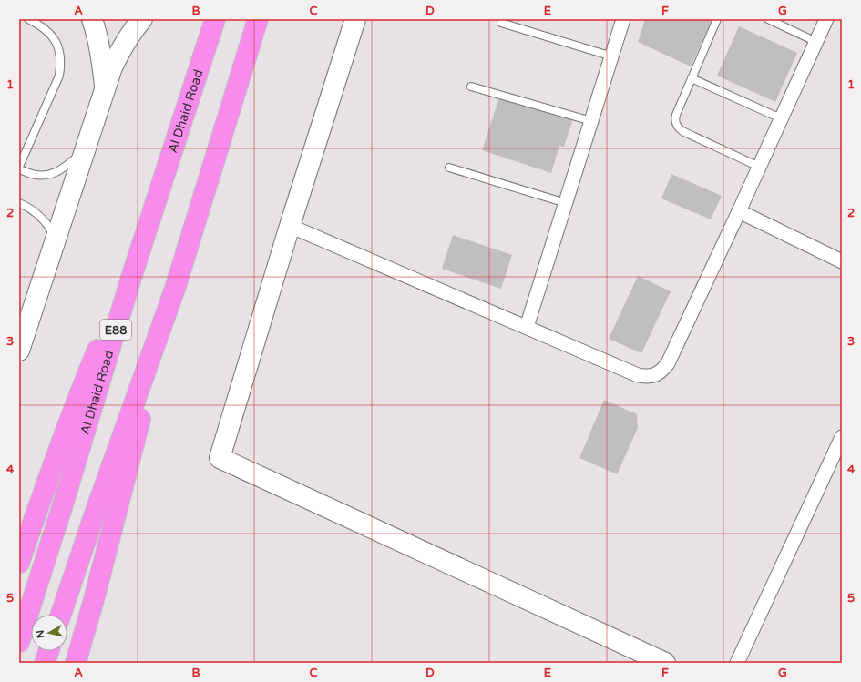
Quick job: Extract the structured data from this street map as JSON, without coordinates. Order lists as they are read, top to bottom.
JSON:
{
  "streets": {
    "highway": ["Al Dhaid Road", "E88"]
  },
  "north": "left",
  "grid": {
    "columns": [
      "A",
      "B",
      "C",
      "D",
      "E",
      "F",
      "G"
    ],
    "rows": [
      "1",
      "2",
      "3",
      "4",
      "5"
    ]
  }
}
